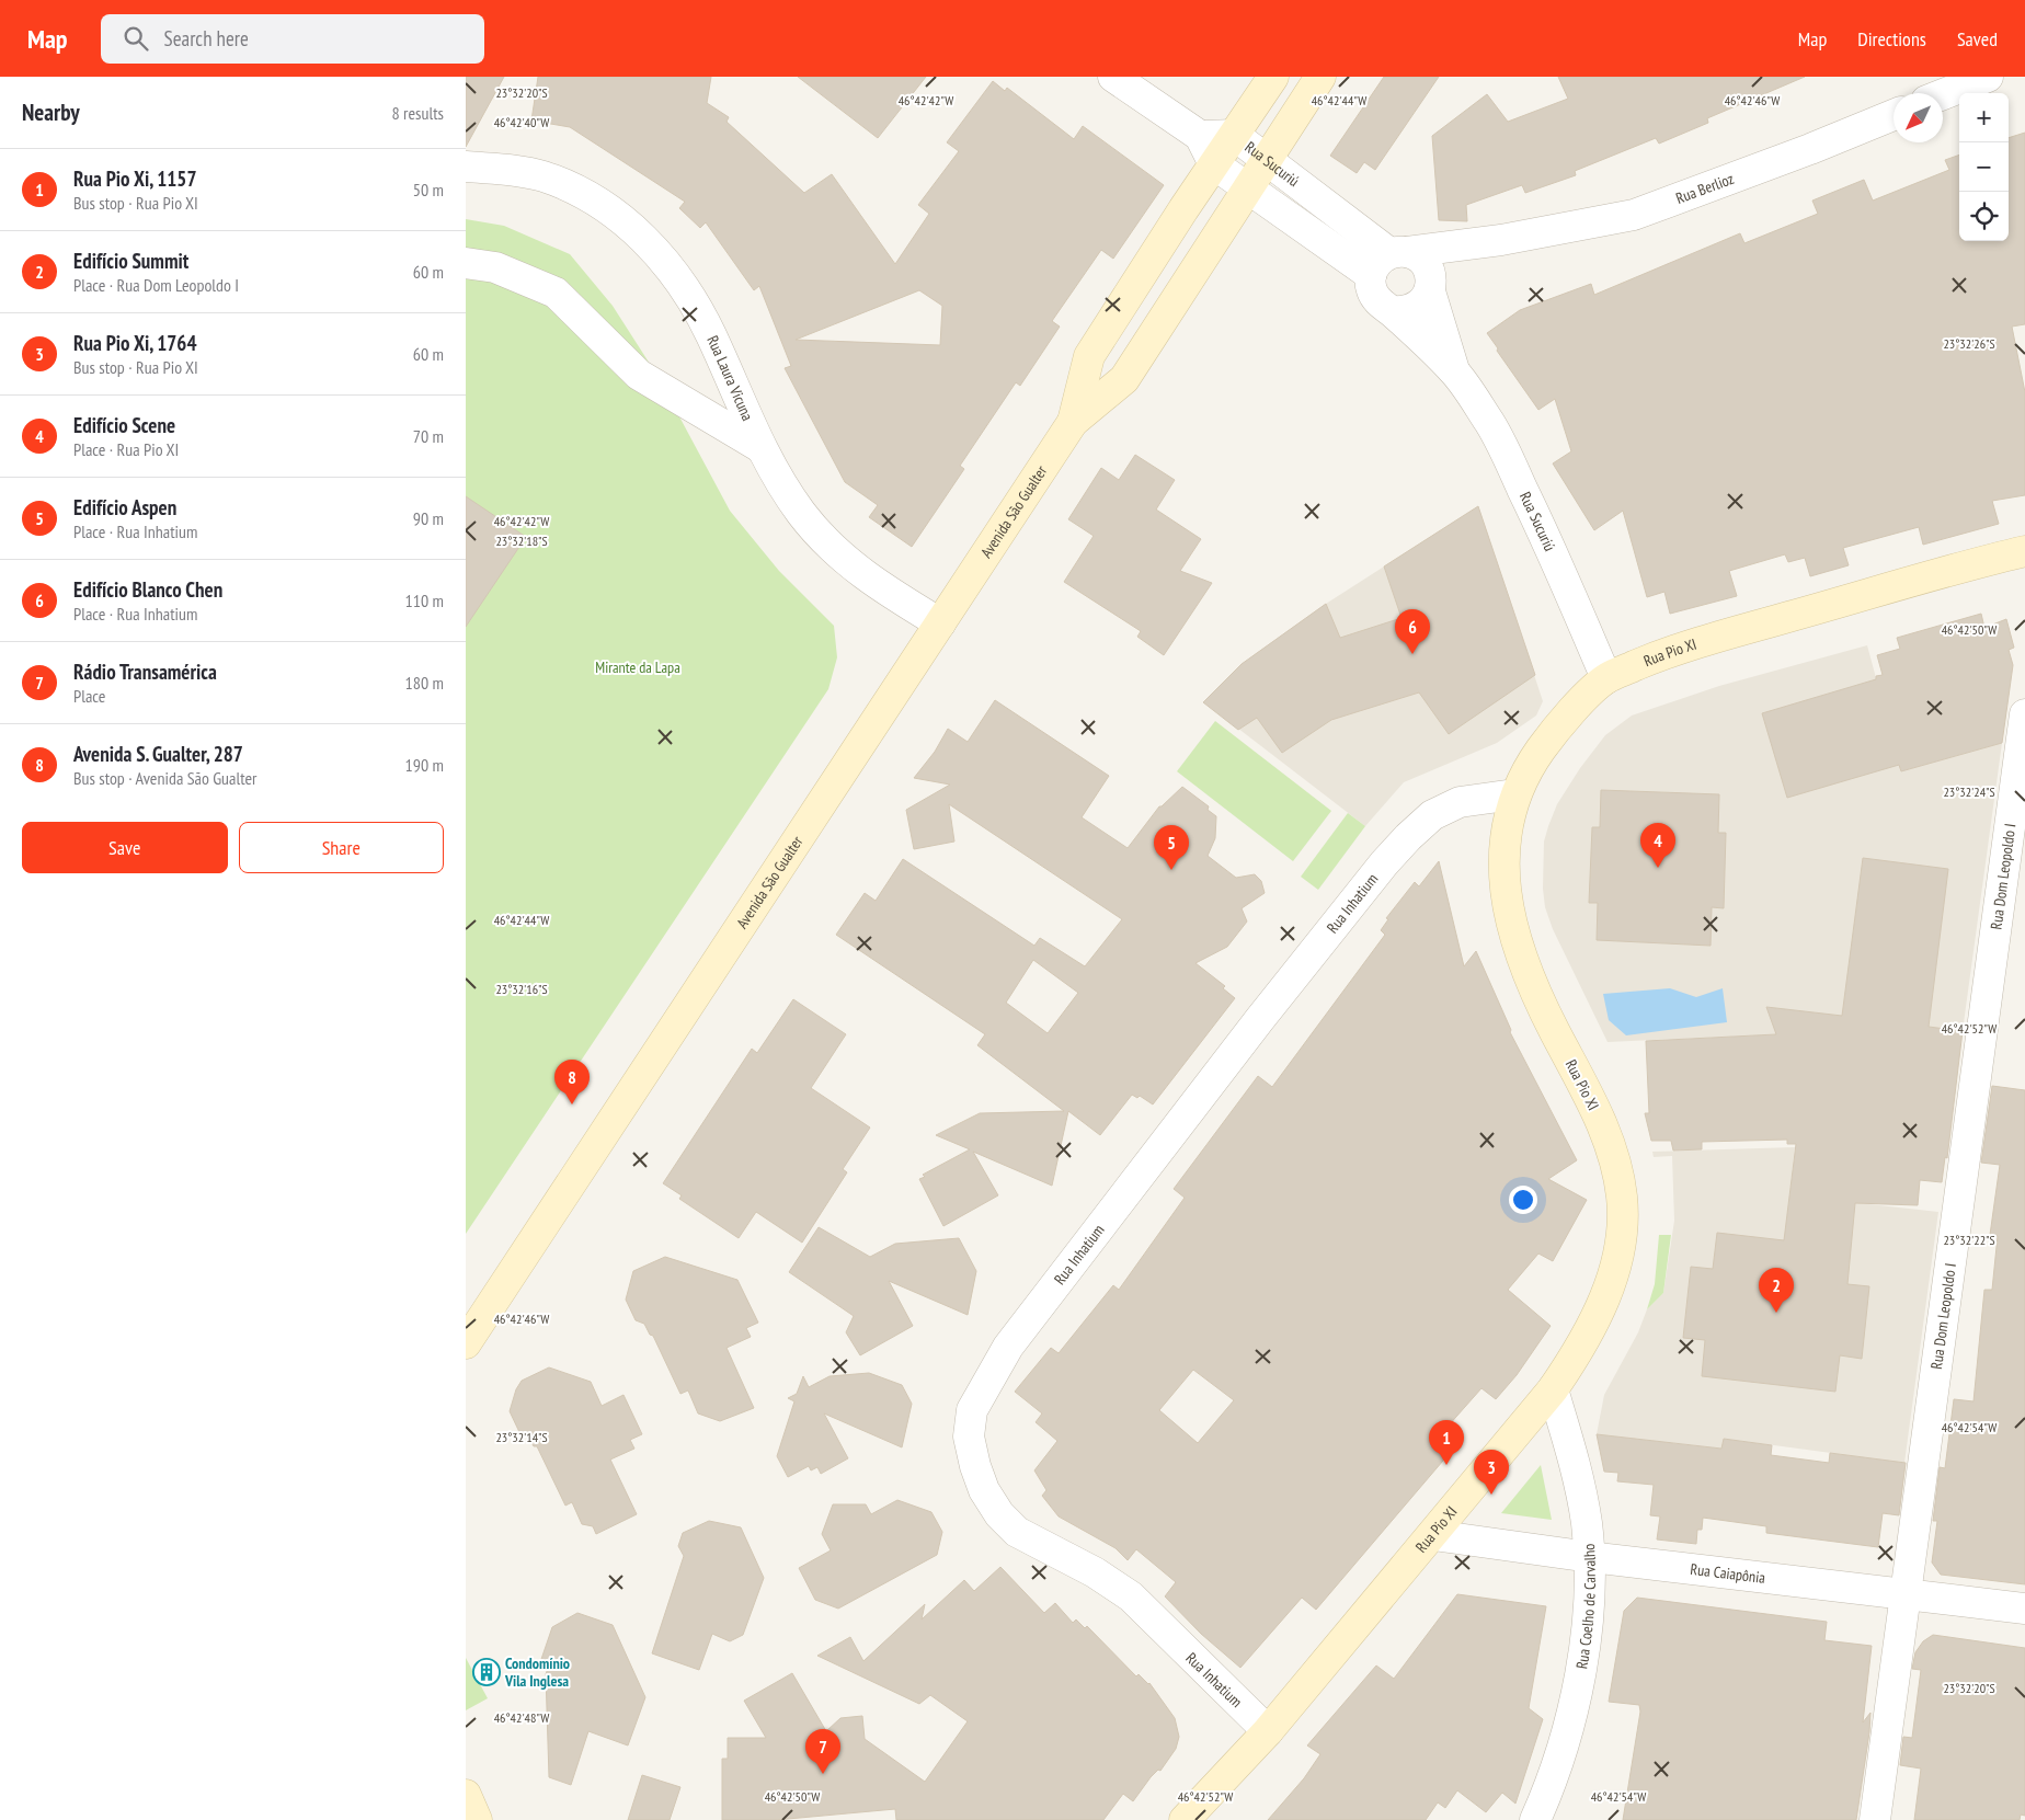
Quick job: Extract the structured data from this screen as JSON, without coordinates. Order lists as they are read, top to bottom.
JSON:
{
  "streets": {
    "street": [
      "Rua Sucuriú",
      "Rua Berlioz",
      "Rua Laura Vicuna",
      "Avenida São Gualter",
      "Rua Pio XI",
      "Rua Dom Leopoldo I",
      "Rua Inhatium",
      "Rua Caiapônia",
      "Rua Coelho de Carvalho"
    ]
  },
  "crossings": [
    ["Rua Sucuriú", "Rua Berlioz"],
    ["Rua Sucuriú", "Avenida São Gualter"],
    ["Rua Sucuriú", "Rua Pio XI"],
    ["Rua Laura Vicuna", "Avenida São Gualter"],
    ["Rua Pio XI", "Rua Inhatium"],
    ["Rua Pio XI", "Rua Caiapônia"],
    ["Rua Pio XI", "Rua Coelho de Carvalho"],
    ["Rua Dom Leopoldo I", "Rua Caiapônia"],
    ["Rua Caiapônia", "Rua Coelho de Carvalho"]
  ],
  "parks": ["Mirante da Lapa"],
  "places": {
    "building": ["Condomínio Vila Inglesa"]
  },
  "north": "bottom left",
  "page": {
    "header": "Map",
    "search": "Search here",
    "nav": ["Map", "Directions", "Saved"],
    "heading": ["Nearby", "8 results"],
    "map_buttons": ["+", "−"],
    "list": [
      {
        "mark": "1",
        "name": "Rua Pio Xi, 1157",
        "note": "Bus stop · Rua Pio XI",
        "value": "50 m"
      },
      {
        "mark": "2",
        "name": "Edifício Summit",
        "note": "Place · Rua Dom Leopoldo I",
        "value": "60 m"
      },
      {
        "mark": "3",
        "name": "Rua Pio Xi, 1764",
        "note": "Bus stop · Rua Pio XI",
        "value": "60 m"
      },
      {
        "mark": "4",
        "name": "Edifício Scene",
        "note": "Place · Rua Pio XI",
        "value": "70 m"
      },
      {
        "mark": "5",
        "name": "Edifício Aspen",
        "note": "Place · Rua Inhatium",
        "value": "90 m"
      },
      {
        "mark": "6",
        "name": "Edifício Blanco Chen",
        "note": "Place · Rua Inhatium",
        "value": "110 m"
      },
      {
        "mark": "7",
        "name": "Rádio Transamérica",
        "note": "Place",
        "value": "180 m"
      },
      {
        "mark": "8",
        "name": "Avenida S. Gualter, 287",
        "note": "Bus stop · Avenida São Gualter",
        "value": "190 m"
      }
    ],
    "pins": [
      "6",
      "4",
      "5",
      "8",
      "2",
      "1",
      "3",
      "7"
    ],
    "buttons": ["Save", "Share"]
  },
  "coordinates": [
    "23°32'20\"S",
    "46°42'42\"W",
    "46°42'44\"W",
    "46°42'46\"W",
    "46°42'40\"W",
    "23°32'26\"S",
    "23°32'18\"S",
    "46°42'50\"W",
    "23°32'24\"S",
    "23°32'16\"S",
    "46°42'52\"W",
    "23°32'22\"S",
    "46°42'54\"W",
    "23°32'14\"S",
    "46°42'48\"W"
  ]
}
